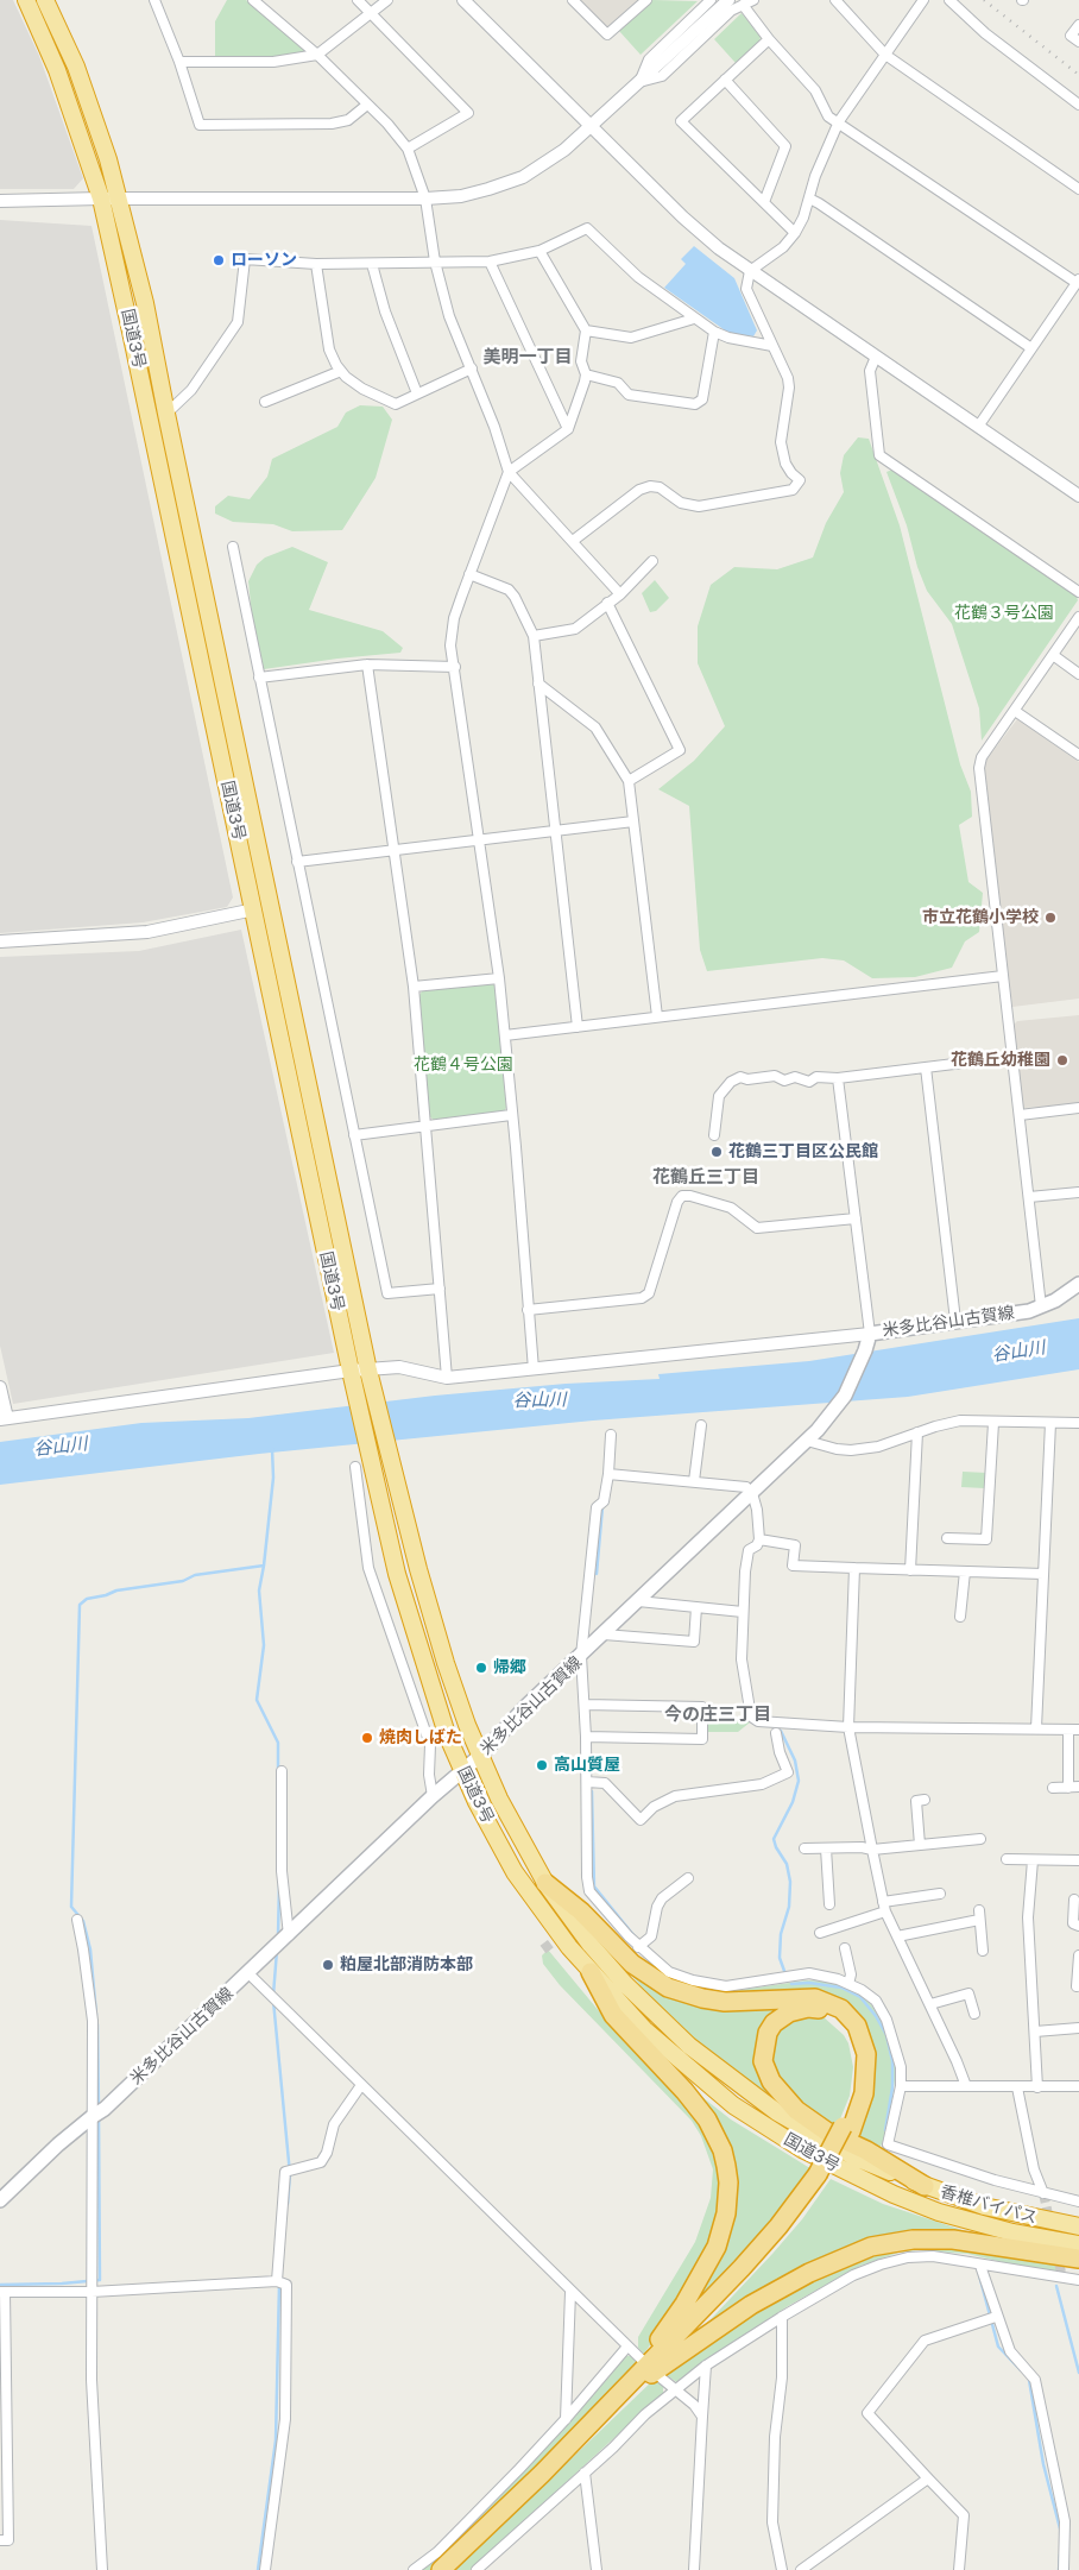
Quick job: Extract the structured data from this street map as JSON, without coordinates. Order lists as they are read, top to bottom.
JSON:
{
  "streets": {
    "highway": ["国道3号", "香椎バイパス"],
    "main road": ["米多比谷山古賀線"]
  },
  "crossings": [
    ["国道3号", "米多比谷山古賀線"],
    ["国道3号", "香椎バイパス"]
  ],
  "districts": ["美明一丁目", "花鶴丘三丁目", "今の庄三丁目"],
  "water": ["谷山川"],
  "parks": ["花鶴３号公園", "花鶴４号公園"],
  "places": [
    "ローソン",
    "市立花鶴小学校",
    "花鶴丘幼稚園",
    "花鶴三丁目区公民館",
    "帰郷",
    "焼肉しばた",
    "高山質屋",
    "粕屋北部消防本部"
  ]
}
